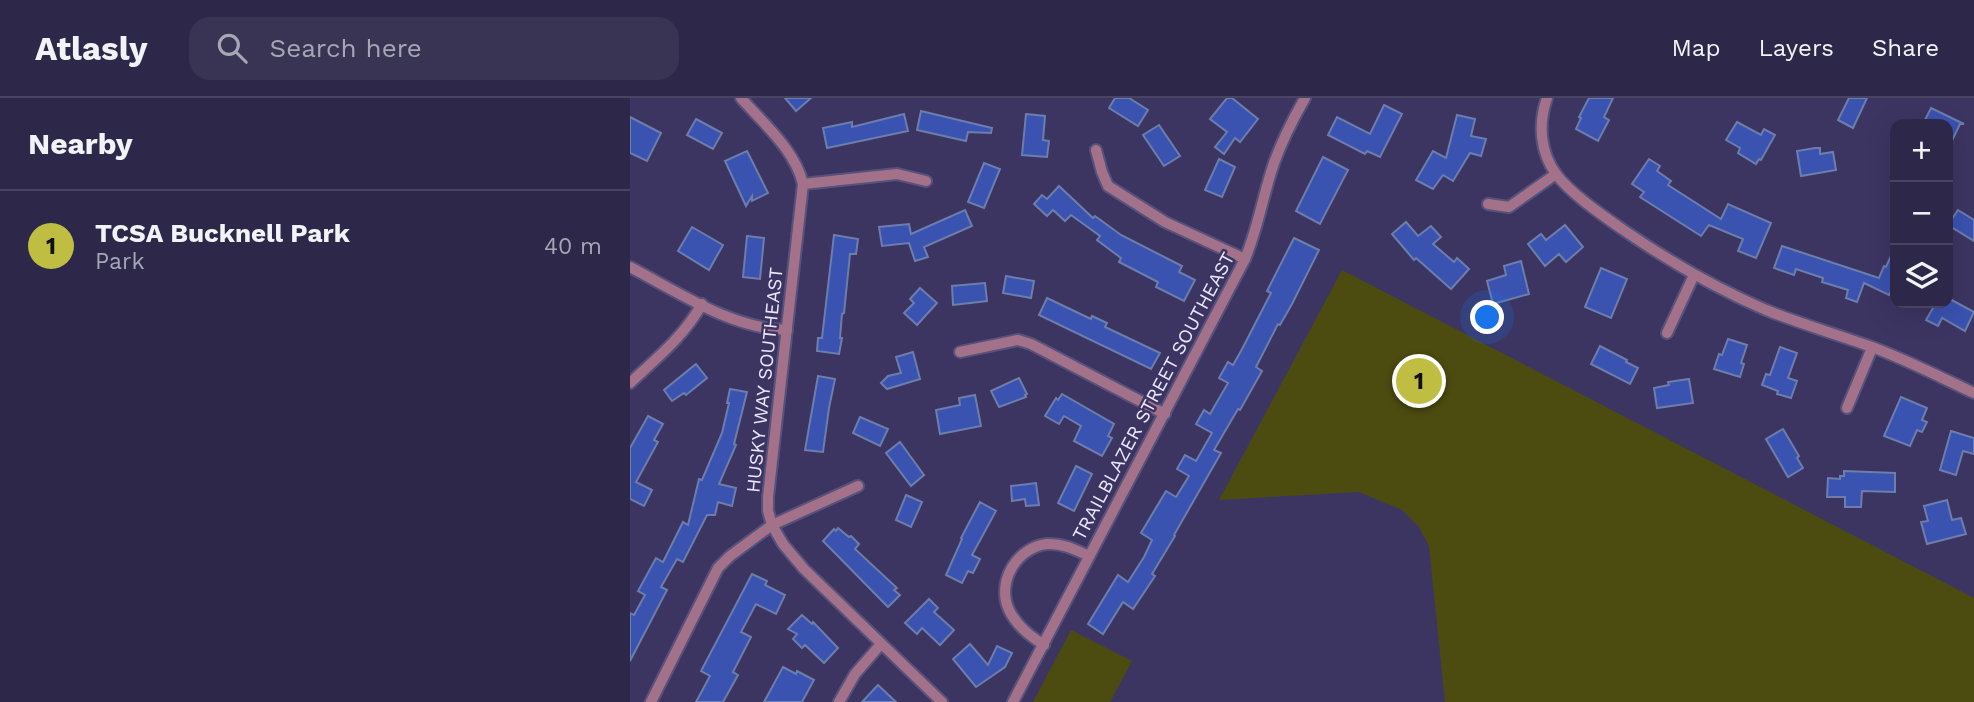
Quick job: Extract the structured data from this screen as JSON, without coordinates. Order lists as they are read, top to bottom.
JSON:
{
  "streets": {
    "street": ["HUSKY WAY SOUTHEAST", "TRAILBLAZER STREET SOUTHEAST"]
  },
  "page": {
    "header": "Atlasly",
    "search": "Search here",
    "nav": ["Map", "Layers", "Share"],
    "heading": "Nearby",
    "map_buttons": ["+", "−"],
    "list": [
      {
        "mark": "1",
        "name": "TCSA Bucknell Park",
        "note": "Park",
        "value": "40 m"
      }
    ],
    "pins": "1"
  }
}
